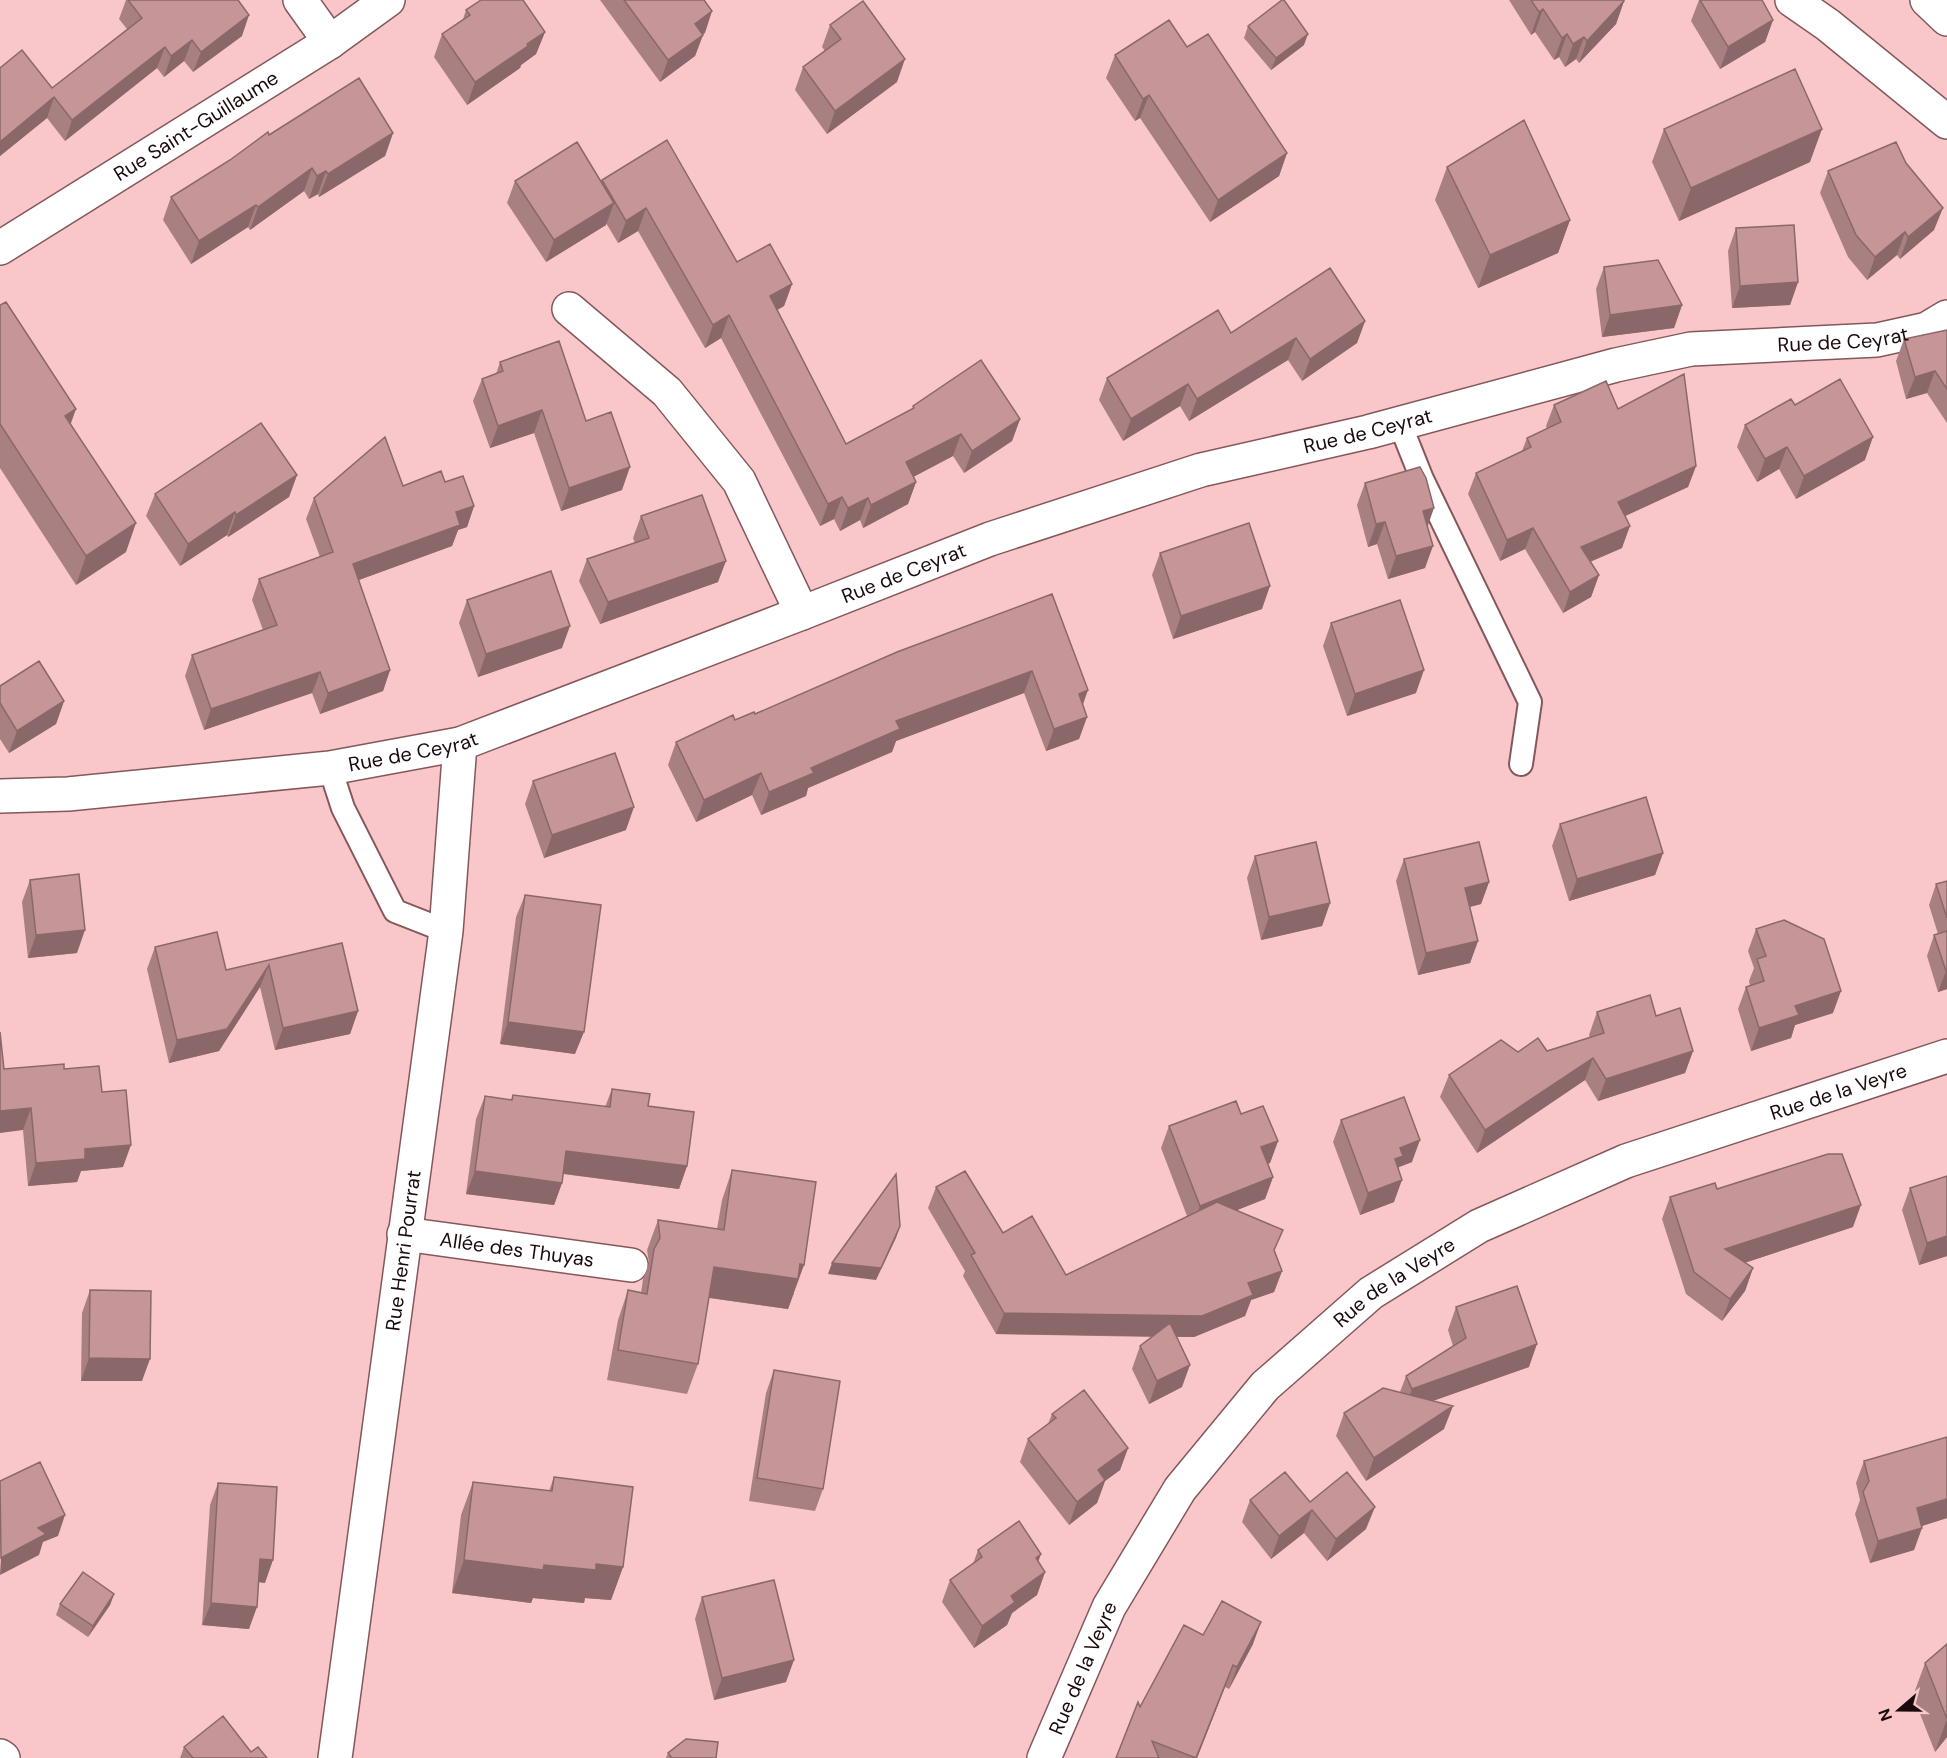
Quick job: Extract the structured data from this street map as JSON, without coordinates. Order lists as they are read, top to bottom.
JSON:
{
  "streets": {
    "street": [
      "Rue Saint-Guillaume",
      "Rue de Ceyrat",
      "Rue de la Veyre",
      "Allée des Thuyas",
      "Rue Henri Pourrat"
    ]
  },
  "crossings": [
    ["Rue de Ceyrat", "Rue Henri Pourrat"],
    ["Allée des Thuyas", "Rue Henri Pourrat"]
  ],
  "north": "left"
}
